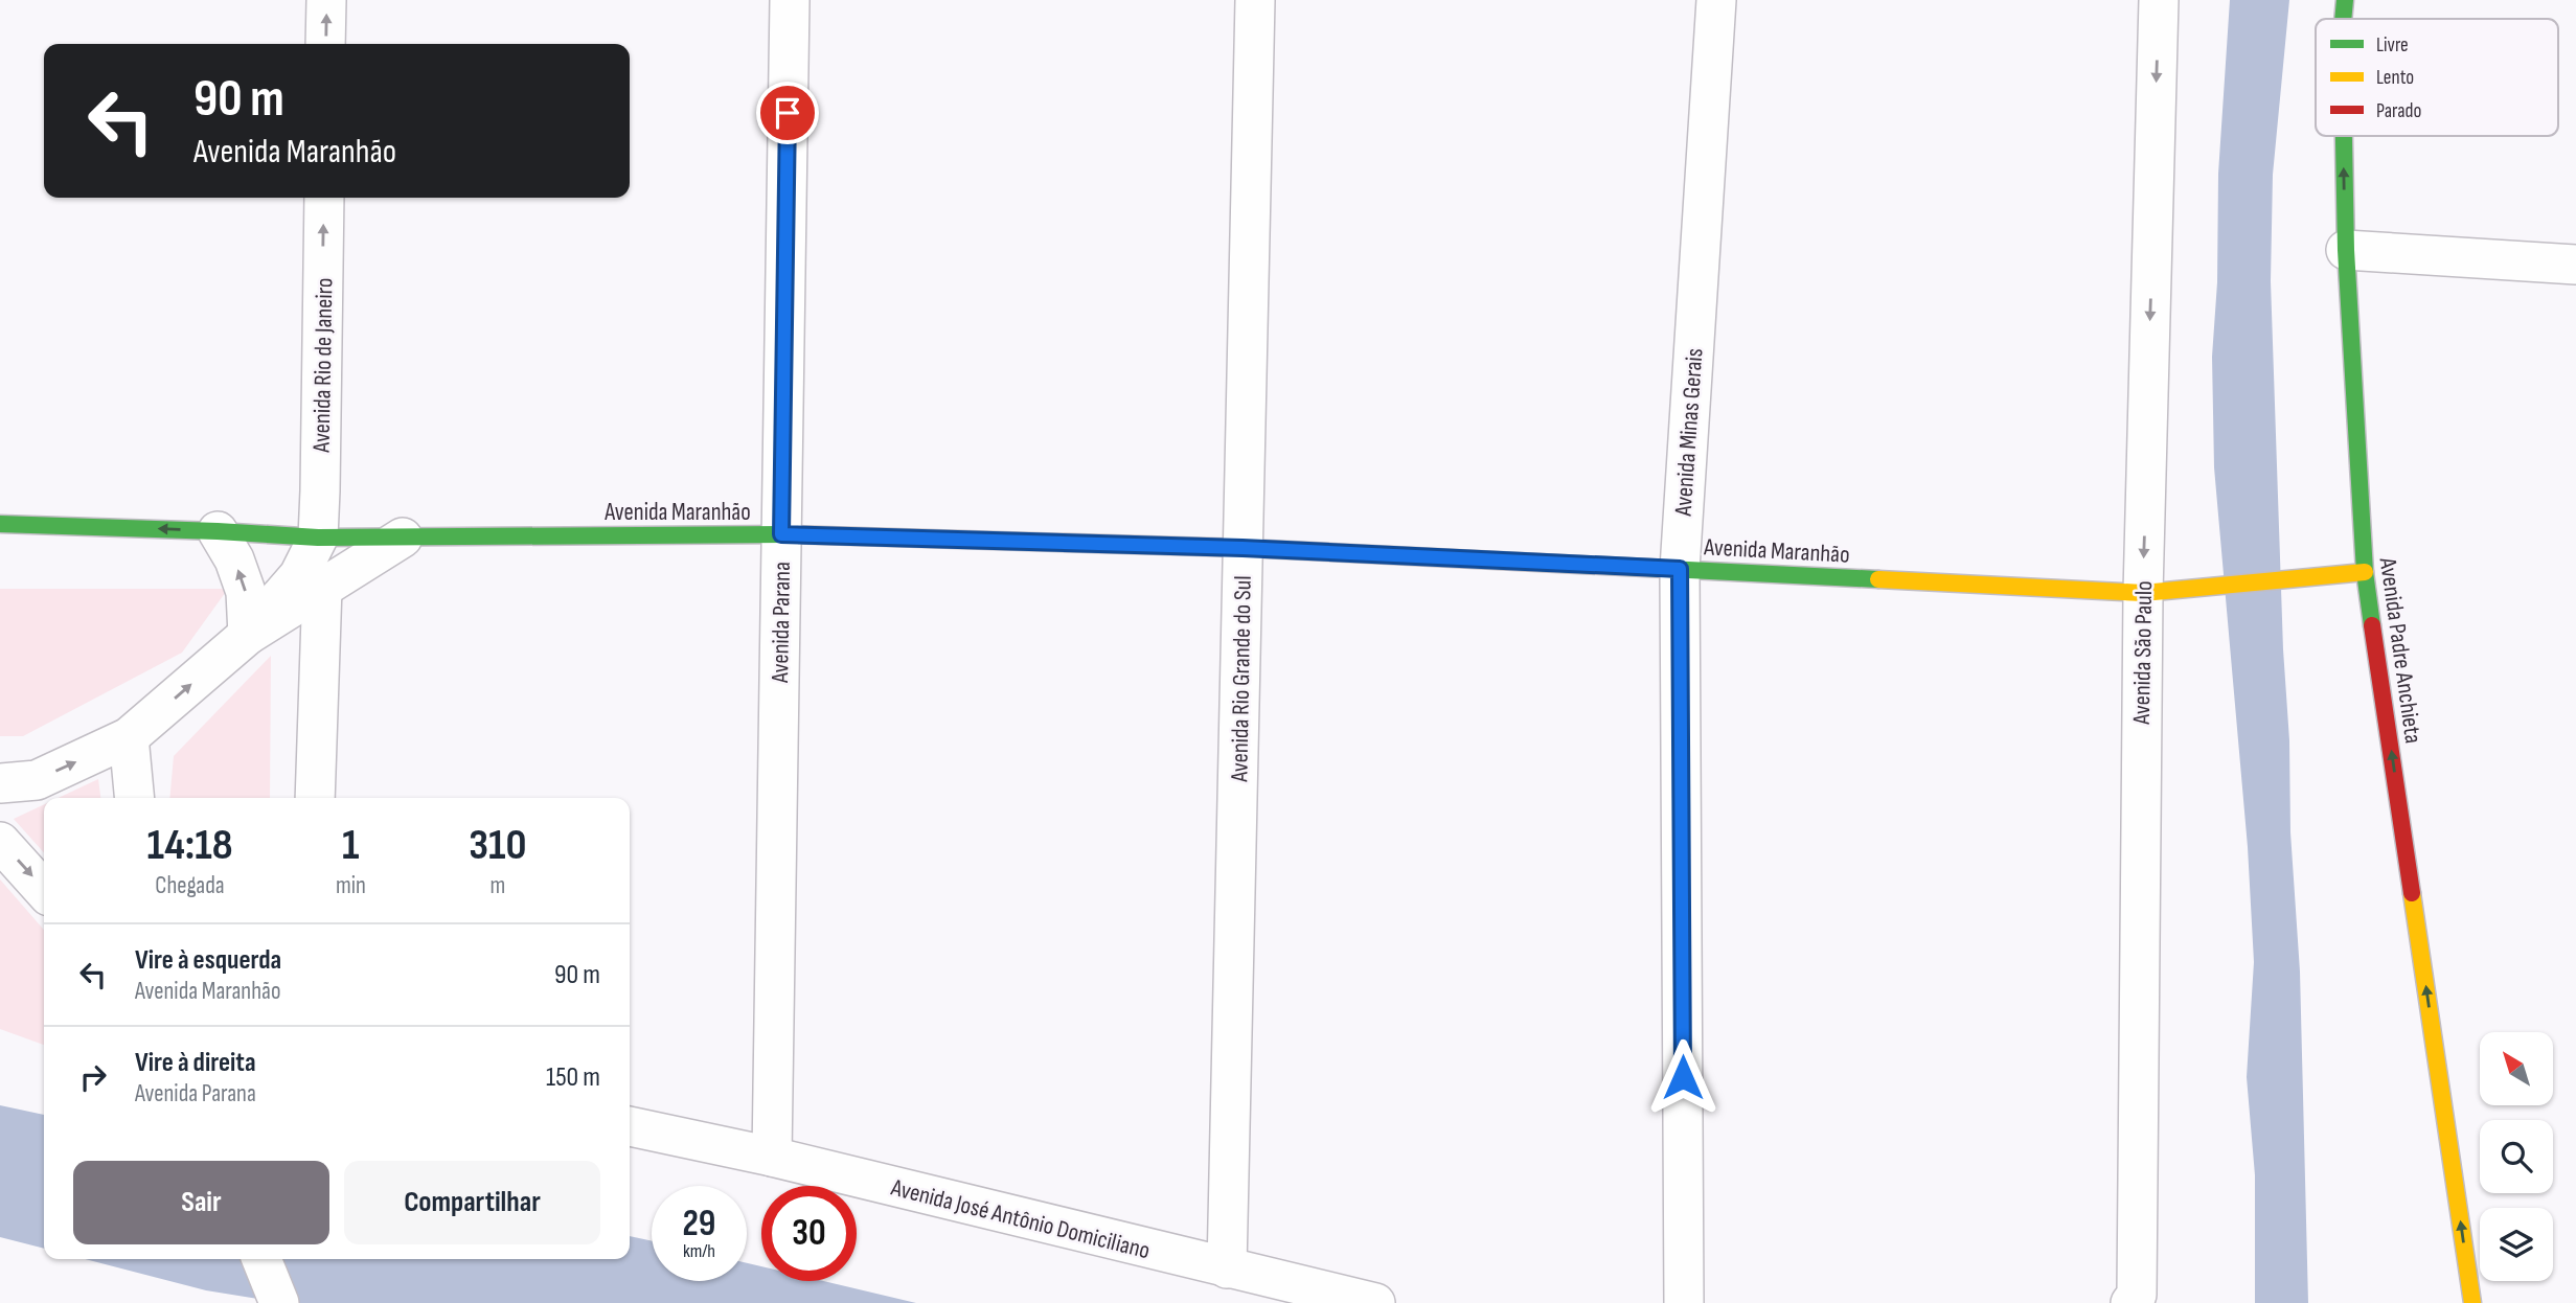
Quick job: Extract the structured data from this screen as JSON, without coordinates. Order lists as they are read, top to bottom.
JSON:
{
  "streets": {
    "street": [
      "Avenida Rio de Janeiro",
      "Avenida Minas Gerais",
      "Avenida Maranhão",
      "Avenida Parana",
      "Avenida Padre Anchieta",
      "Avenida São Paulo",
      "Avenida Rio Grande do Sul",
      "Avenida José Antônio Domiciliano"
    ]
  },
  "crossings": [
    ["Avenida Rio de Janeiro", "Avenida Maranhão"],
    ["Avenida Minas Gerais", "Avenida Maranhão"],
    ["Avenida Maranhão", "Avenida Parana"],
    ["Avenida Maranhão", "Avenida Padre Anchieta"],
    ["Avenida Maranhão", "Avenida São Paulo"],
    ["Avenida Maranhão", "Avenida Rio Grande do Sul"],
    ["Avenida Parana", "Avenida José Antônio Domiciliano"],
    ["Avenida Rio Grande do Sul", "Avenida José Antônio Domiciliano"]
  ],
  "one_way": ["Avenida Rio de Janeiro", "Avenida Padre Anchieta", "Avenida São Paulo"],
  "legend": ["Livre", "Lento", "Parado"],
  "north": "top left",
  "page": {
    "turn": ["90 m", "Avenida Maranhão"],
    "eta": [
      "14:18",
      "Chegada",
      "1",
      "min",
      "310",
      "m"
    ],
    "list": [
      {
        "name": "Vire à esquerda",
        "note": "Avenida Maranhão",
        "value": "90 m"
      },
      {
        "name": "Vire à direita",
        "note": "Avenida Parana",
        "value": "150 m"
      }
    ],
    "buttons": ["Sair", "Compartilhar"],
    "speed": "29 km/h",
    "limit": "30"
  }
}
